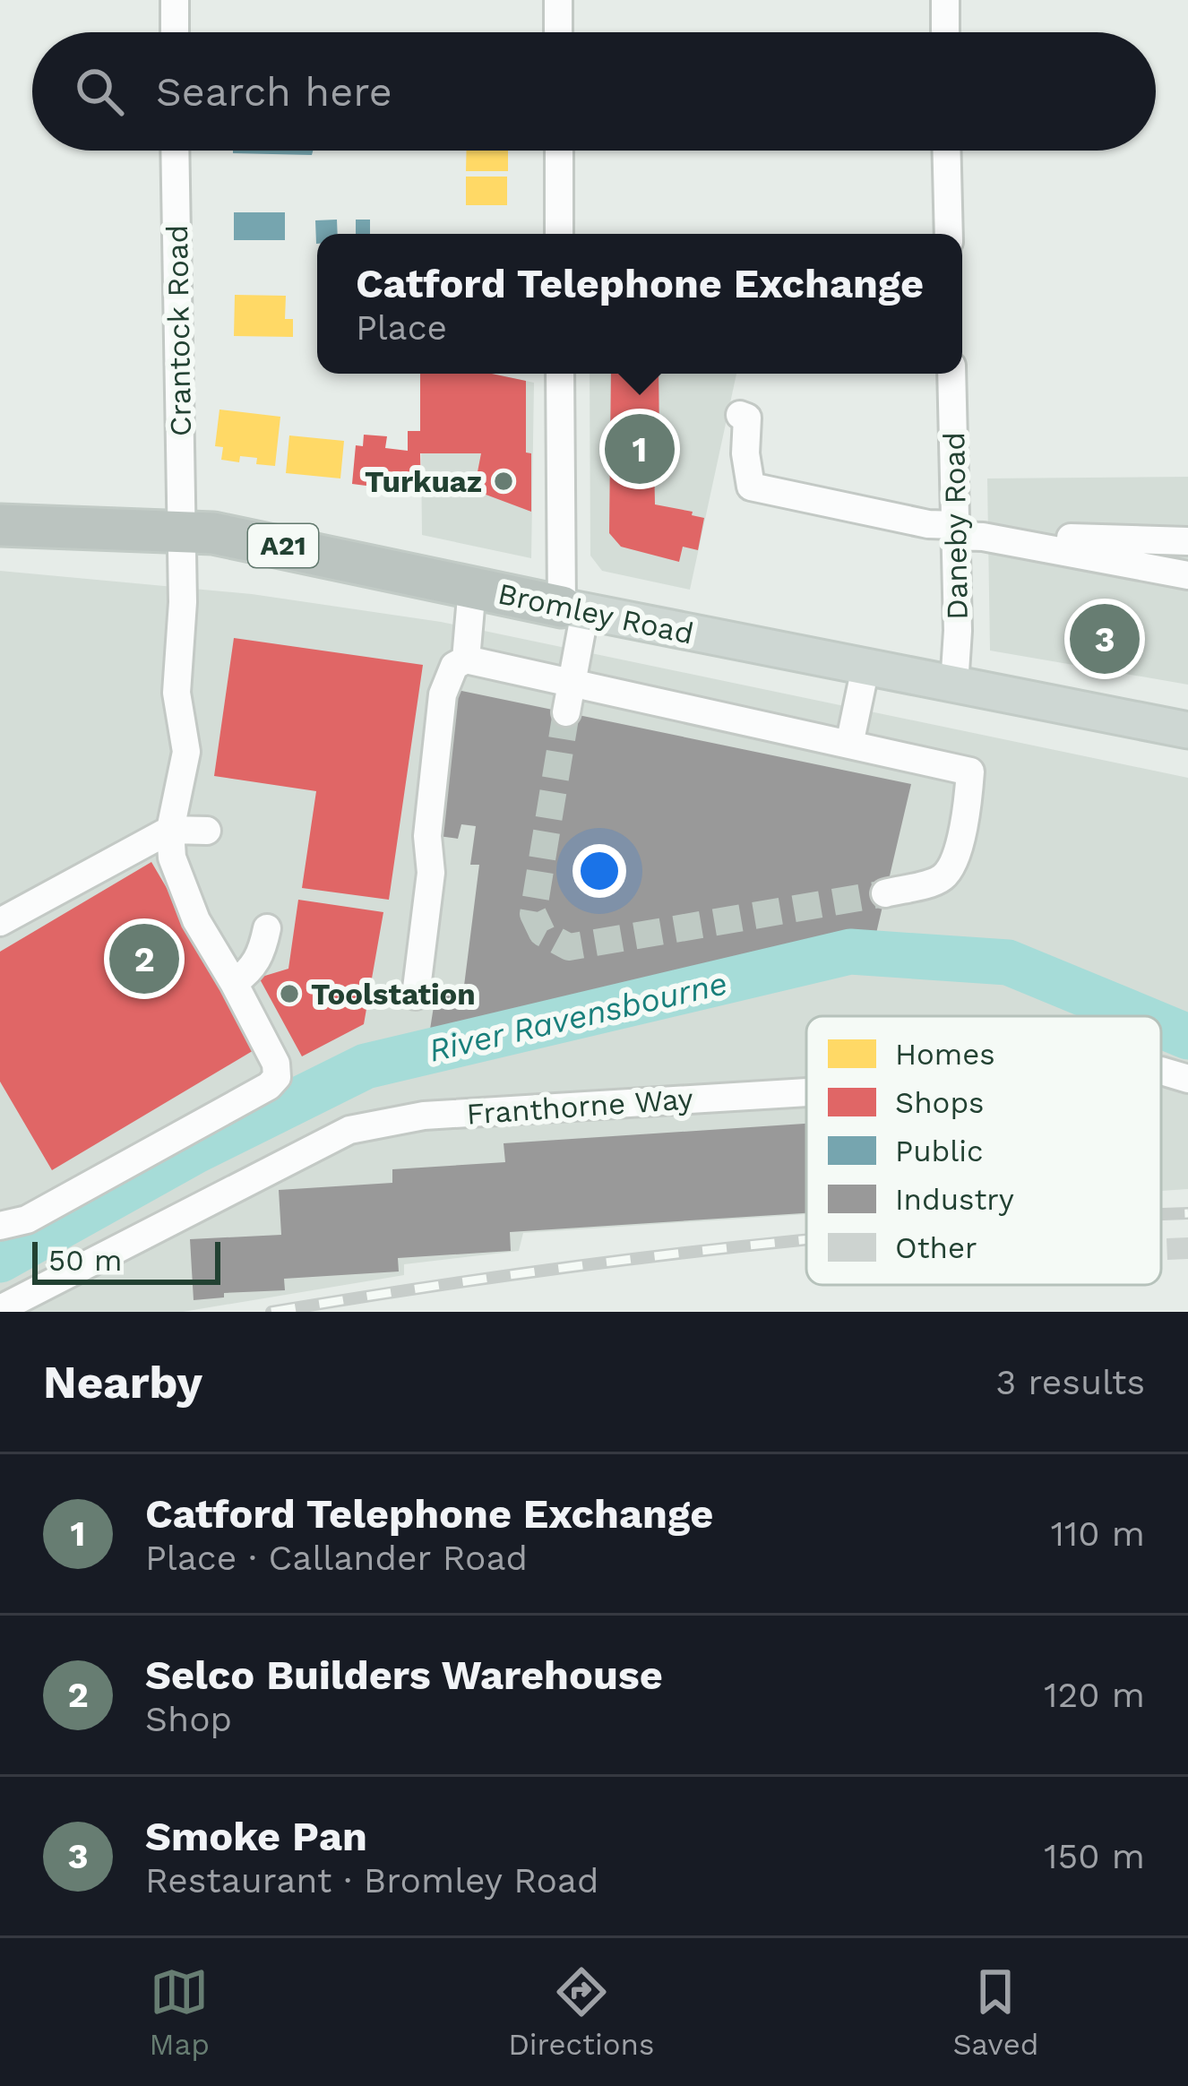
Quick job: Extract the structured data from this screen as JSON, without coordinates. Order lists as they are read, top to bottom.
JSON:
{
  "streets": {
    "highway": ["A21", "Bromley Road"],
    "street": ["Crantock Road", "Daneby Road", "Franthorne Way"]
  },
  "crossings": [
    ["Crantock Road", "Bromley Road"],
    ["Daneby Road", "Bromley Road"]
  ],
  "water": ["River Ravensbourne"],
  "places": ["Turkuaz", "Toolstation"],
  "legend": [
    "Homes",
    "Shops",
    "Public",
    "Industry",
    "Other"
  ],
  "scale_bar": "50 m",
  "page": {
    "search": "Search here",
    "popup": ["Catford Telephone Exchange", "Place"],
    "pins": ["1", "3", "2"],
    "scale": "50 m",
    "heading": ["Nearby", "3 results"],
    "list": [
      {
        "mark": "1",
        "name": "Catford Telephone Exchange",
        "note": "Place · Callander Road",
        "value": "110 m"
      },
      {
        "mark": "2",
        "name": "Selco Builders Warehouse",
        "note": "Shop",
        "value": "120 m"
      },
      {
        "mark": "3",
        "name": "Smoke Pan",
        "note": "Restaurant · Bromley Road",
        "value": "150 m"
      }
    ],
    "nav": ["Map", "Directions", "Saved"]
  }
}
